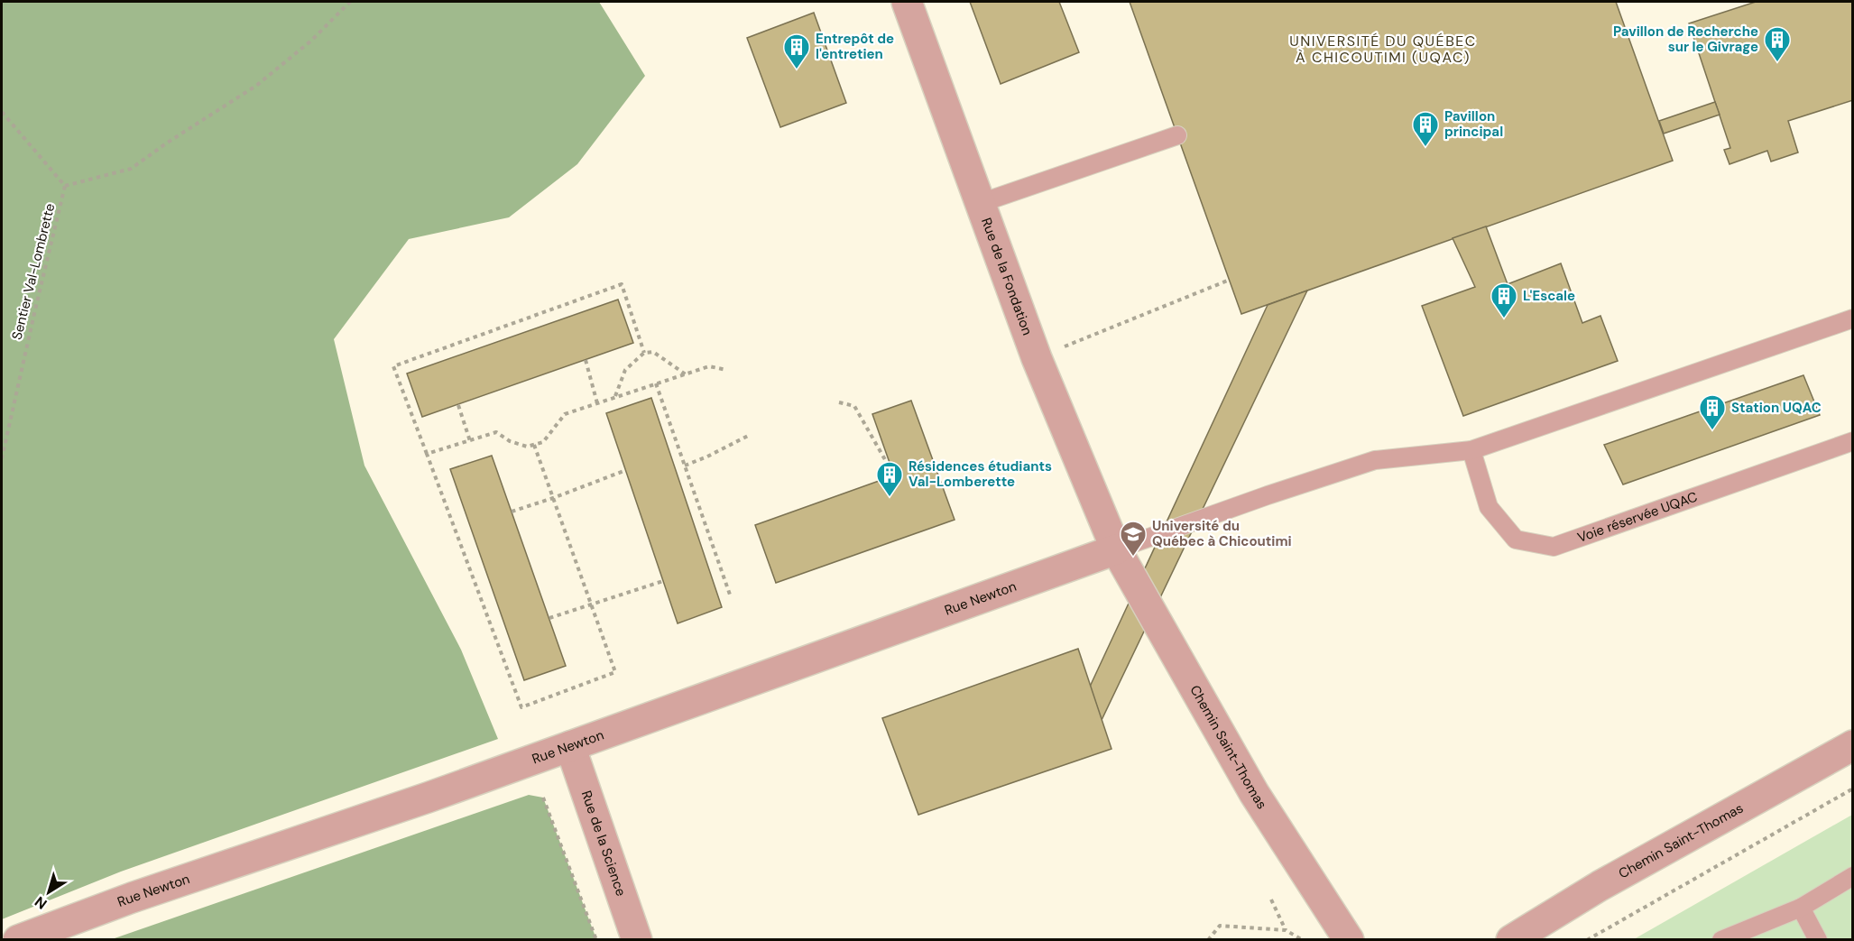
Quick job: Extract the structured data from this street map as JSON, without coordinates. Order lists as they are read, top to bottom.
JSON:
{
  "streets": {
    "street": [
      "Rue de la Fondation",
      "Rue Newton",
      "Chemin Saint-Thomas",
      "Rue de la Science"
    ],
    "lane": ["Voie réservée UQAC"],
    "path": ["Sentier Val-Lombrette"]
  },
  "crossings": [
    ["Rue de la Fondation", "Rue Newton"],
    ["Rue de la Fondation", "Chemin Saint-Thomas"],
    ["Rue Newton", "Chemin Saint-Thomas"],
    ["Rue Newton", "Rue de la Science"]
  ],
  "districts": ["UNIVERSITÉ DU QUÉBEC À CHICOUTIMI (UQAC)"],
  "places": {
    "building": [
      "Pavillon de Recherche sur le Givrage",
      "Entrepôt de l'entretien",
      "Pavillon principal",
      "L'Escale",
      "Station UQAC",
      "Résidences étudiants Val-Lomberette"
    ],
    "school or university": ["Université du Québec à Chicoutimi"]
  },
  "north": "bottom left"
}
